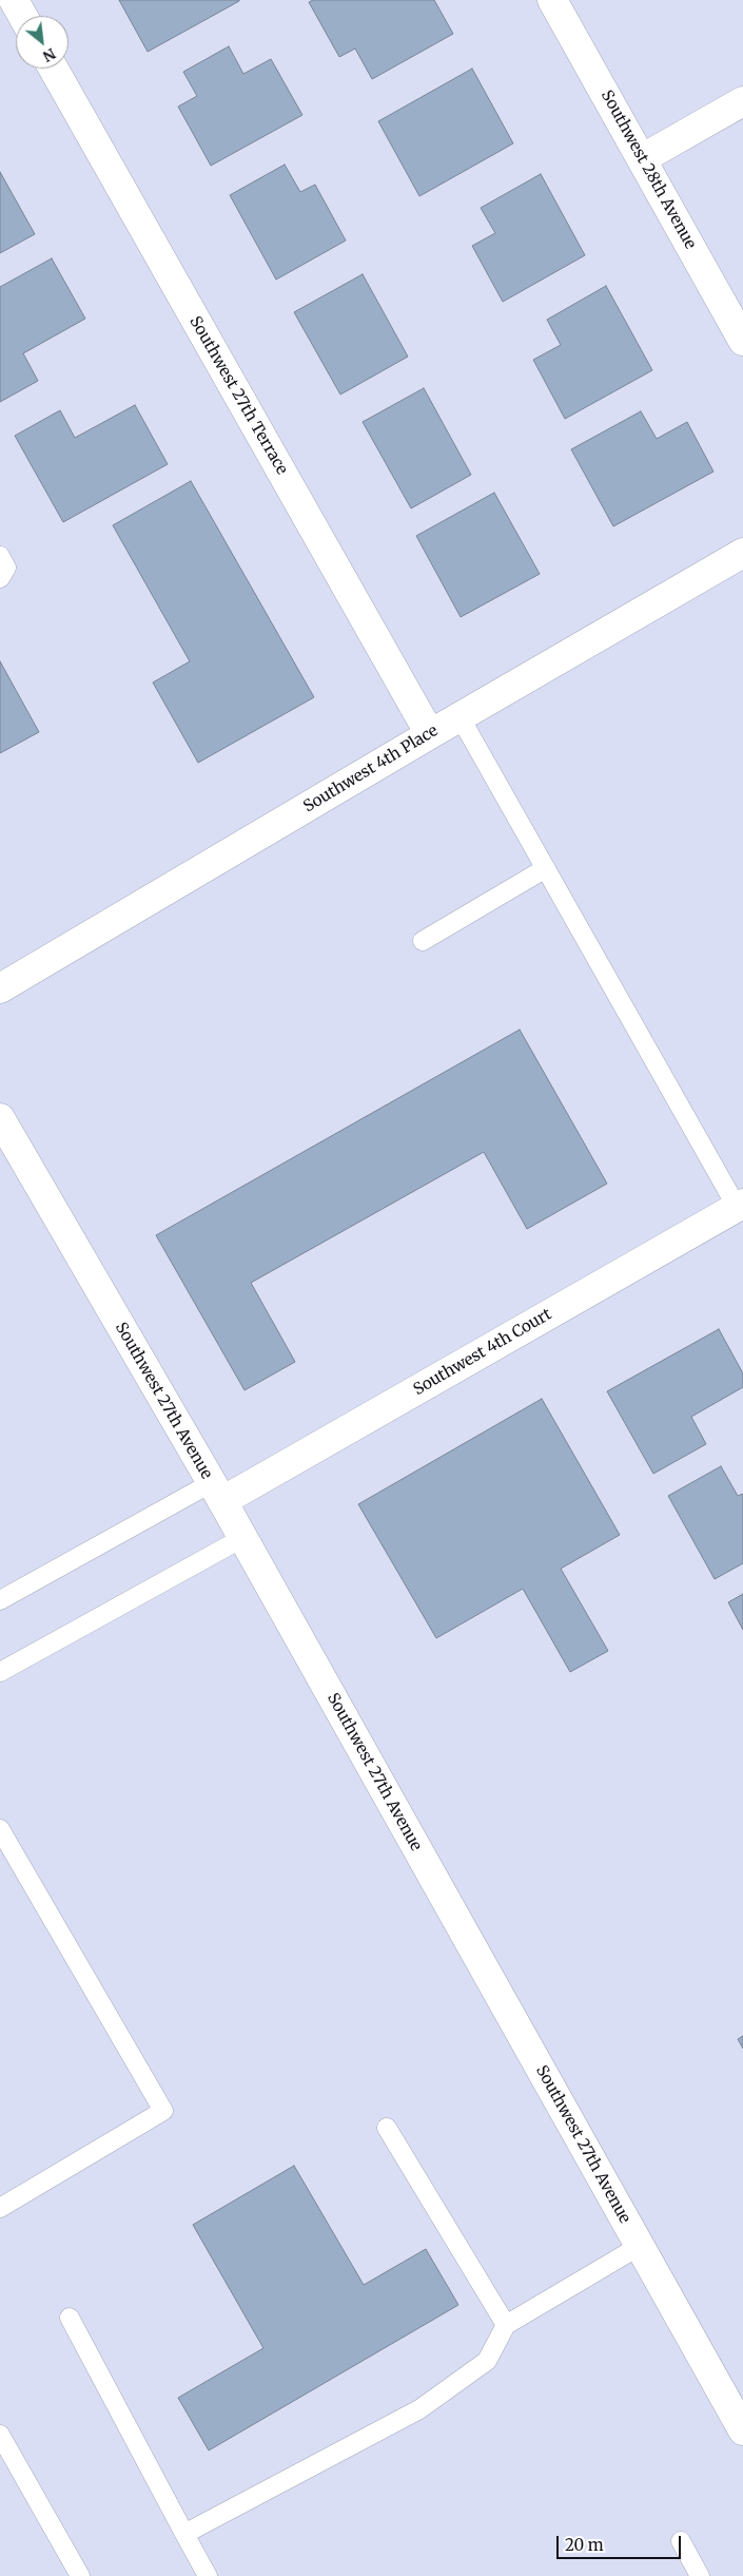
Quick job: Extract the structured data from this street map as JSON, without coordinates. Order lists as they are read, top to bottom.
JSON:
{
  "streets": {
    "street": [
      "Southwest 28th Avenue",
      "Southwest 27th Terrace",
      "Southwest 4th Place",
      "Southwest 4th Court",
      "Southwest 27th Avenue"
    ]
  },
  "crossings": [
    ["Southwest 27th Terrace", "Southwest 4th Place"],
    ["Southwest 4th Court", "Southwest 27th Avenue"]
  ],
  "scale_bar": "20 m",
  "north": "bottom right"
}
